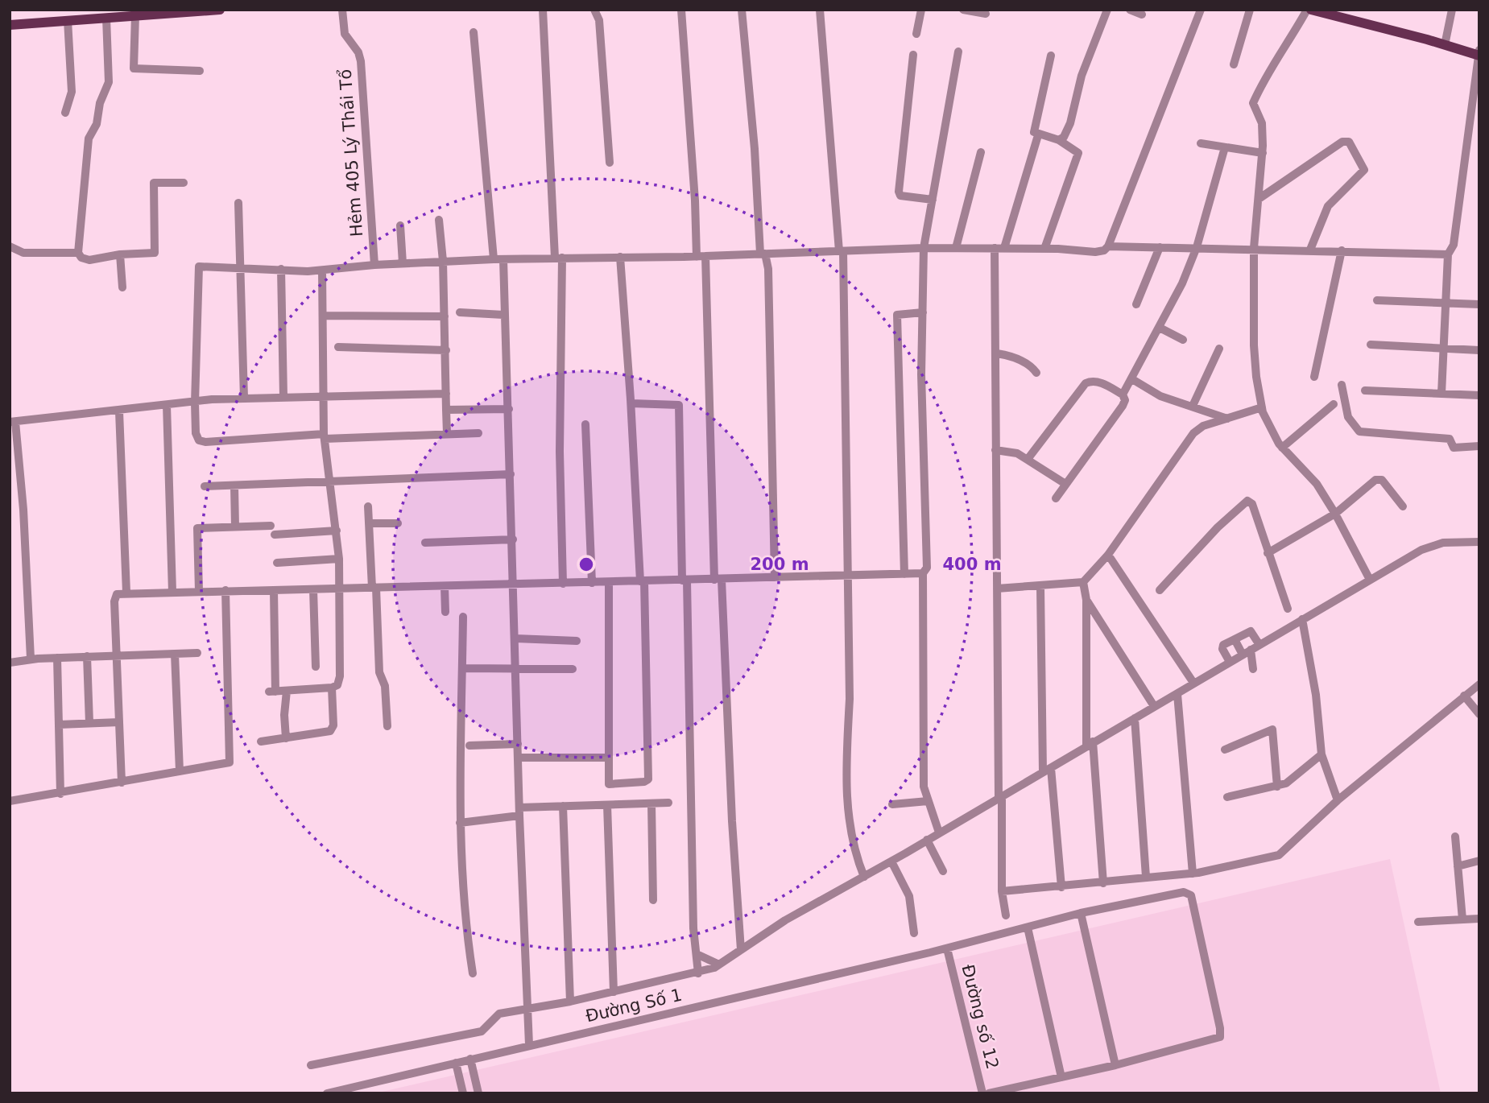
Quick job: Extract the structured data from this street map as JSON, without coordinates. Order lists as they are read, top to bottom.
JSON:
{
  "streets": {
    "street": ["Hẻm 405 Lý Thái Tổ", "Đường Số 1", "Đường số 12"]
  },
  "crossings": [
    ["Đường Số 1", "Đường số 12"]
  ],
  "rings": ["200 m", "400 m"]
}
